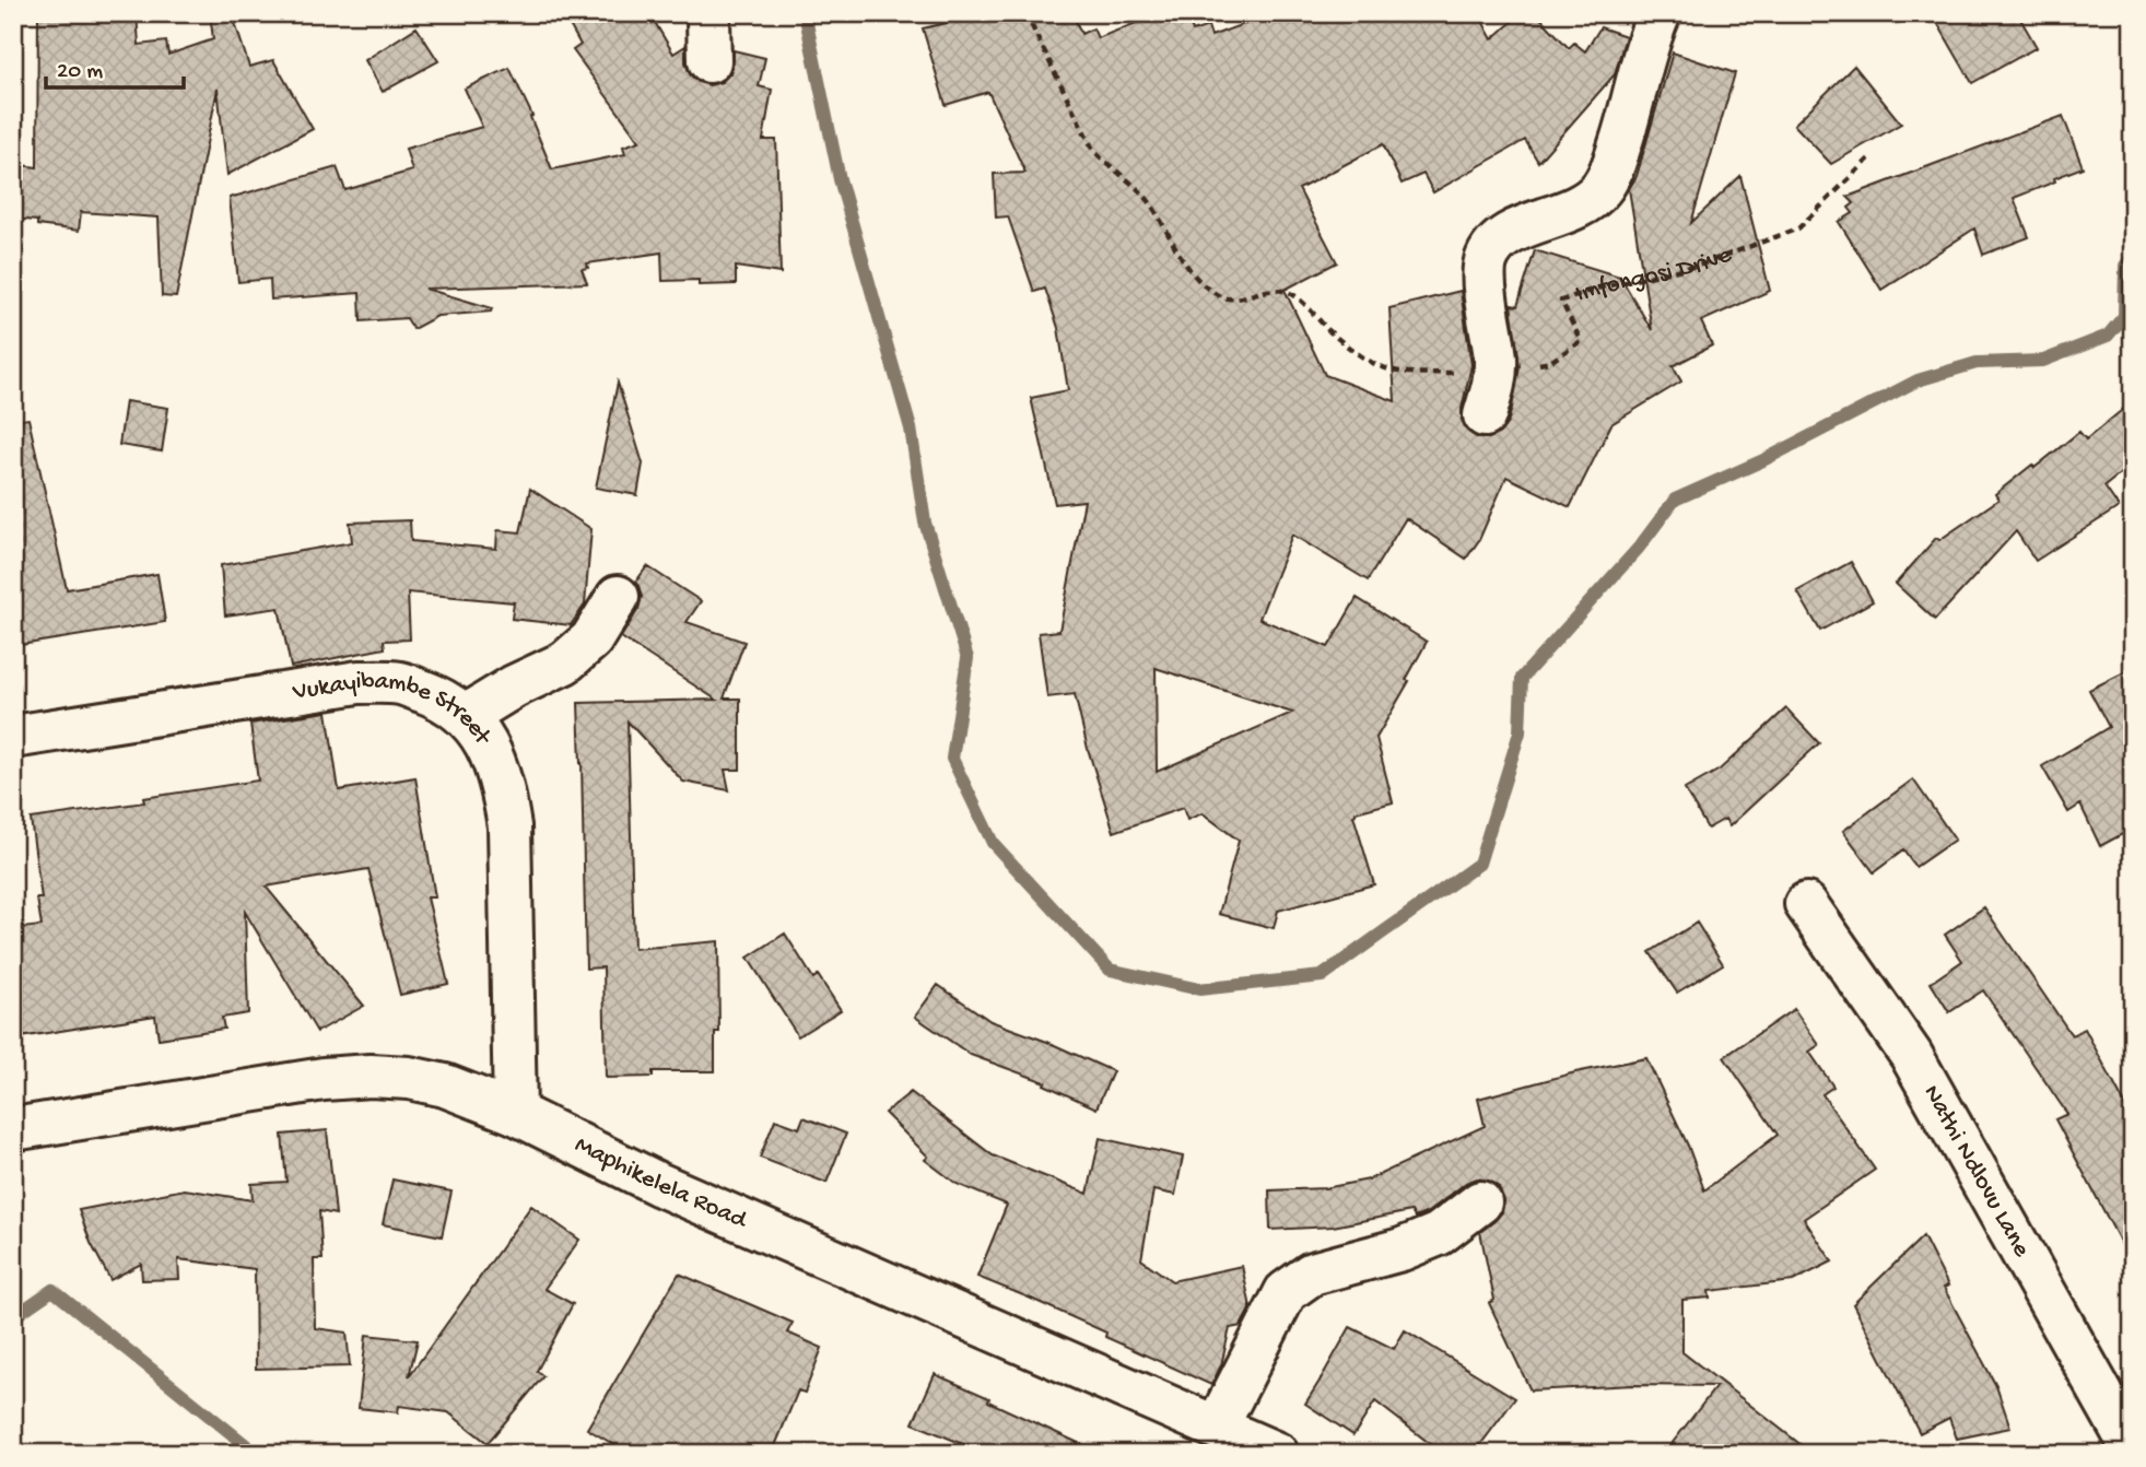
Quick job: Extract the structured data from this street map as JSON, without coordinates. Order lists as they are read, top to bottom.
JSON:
{
  "streets": {
    "street": ["Vukayibambe Street", "Nathi Ndlovu Lane", "Maphikelela Road"],
    "path": ["Imfongosi Drive"]
  },
  "crossings": [
    ["Vukayibambe Street", "Maphikelela Road"]
  ],
  "scale_bar": "20 m"
}
